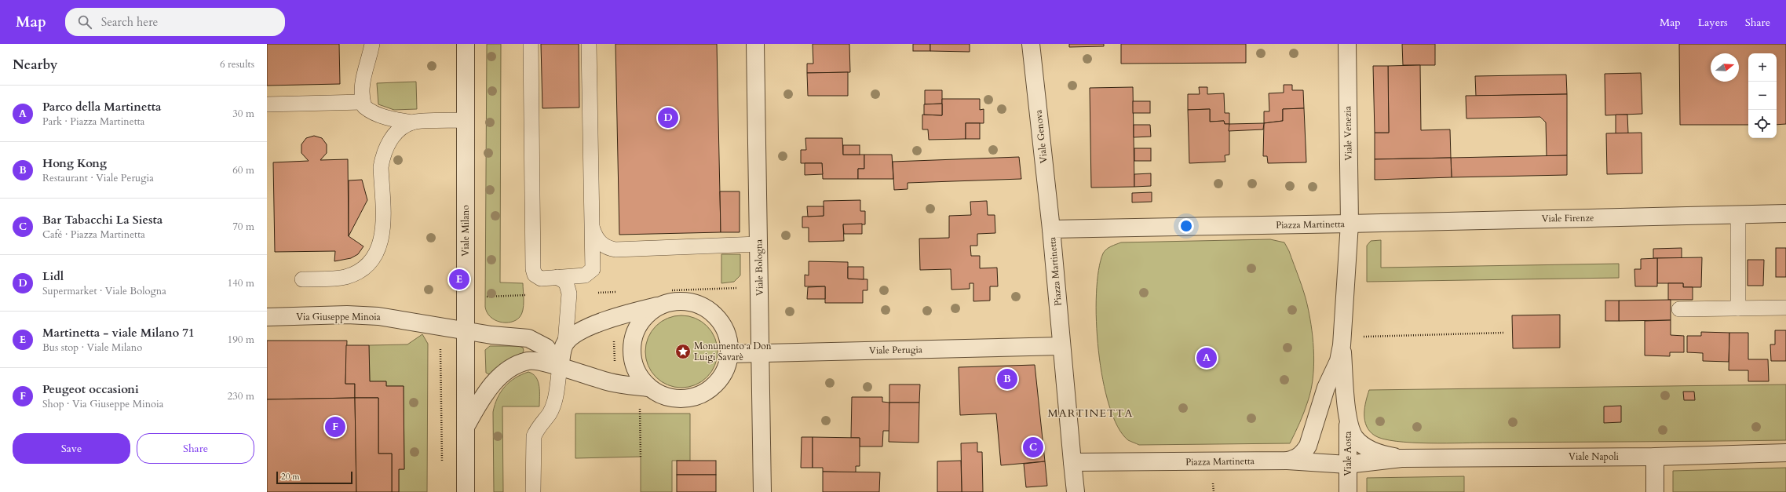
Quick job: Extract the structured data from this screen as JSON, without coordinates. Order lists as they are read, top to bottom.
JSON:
{
  "streets": {
    "street": [
      "Viale Venezia",
      "Viale Genova",
      "Viale Firenze",
      "Piazza Martinetta",
      "Viale Milano",
      "Viale Bologna",
      "Via Giuseppe Minoia",
      "Viale Perugia",
      "Viale Aosta",
      "Viale Napoli"
    ]
  },
  "crossings": [
    ["Viale Venezia", "Viale Firenze"],
    ["Viale Venezia", "Piazza Martinetta"],
    ["Viale Genova", "Piazza Martinetta"],
    ["Viale Firenze", "Piazza Martinetta"],
    ["Piazza Martinetta", "Viale Perugia"],
    ["Piazza Martinetta", "Viale Aosta"],
    ["Piazza Martinetta", "Viale Napoli"],
    ["Viale Milano", "Via Giuseppe Minoia"],
    ["Viale Bologna", "Viale Perugia"],
    ["Viale Aosta", "Viale Napoli"]
  ],
  "districts": ["MARTINETTA"],
  "places": {
    "place": ["Monumento a Don Luigi Savarè"]
  },
  "scale_bar": "20 m",
  "north": "right",
  "page": {
    "header": "Map",
    "search": "Search here",
    "nav": ["Map", "Layers", "Share"],
    "heading": ["Nearby", "6 results"],
    "map_buttons": ["+", "−"],
    "list": [
      {
        "mark": "A",
        "name": "Parco della Martinetta",
        "note": "Park · Piazza Martinetta",
        "value": "30 m"
      },
      {
        "mark": "B",
        "name": "Hong Kong",
        "note": "Restaurant · Viale Perugia",
        "value": "60 m"
      },
      {
        "mark": "C",
        "name": "Bar Tabacchi La Siesta",
        "note": "Café · Piazza Martinetta",
        "value": "70 m"
      },
      {
        "mark": "D",
        "name": "Lidl",
        "note": "Supermarket · Viale Bologna",
        "value": "140 m"
      },
      {
        "mark": "E",
        "name": "Martinetta - viale Milano 71",
        "note": "Bus stop · Viale Milano",
        "value": "190 m"
      },
      {
        "mark": "F",
        "name": "Peugeot occasioni",
        "note": "Shop · Via Giuseppe Minoia",
        "value": "230 m"
      }
    ],
    "pins": [
      "D",
      "E",
      "A",
      "B",
      "F",
      "C"
    ],
    "buttons": ["Save", "Share"],
    "scale": "20 m"
  }
}
